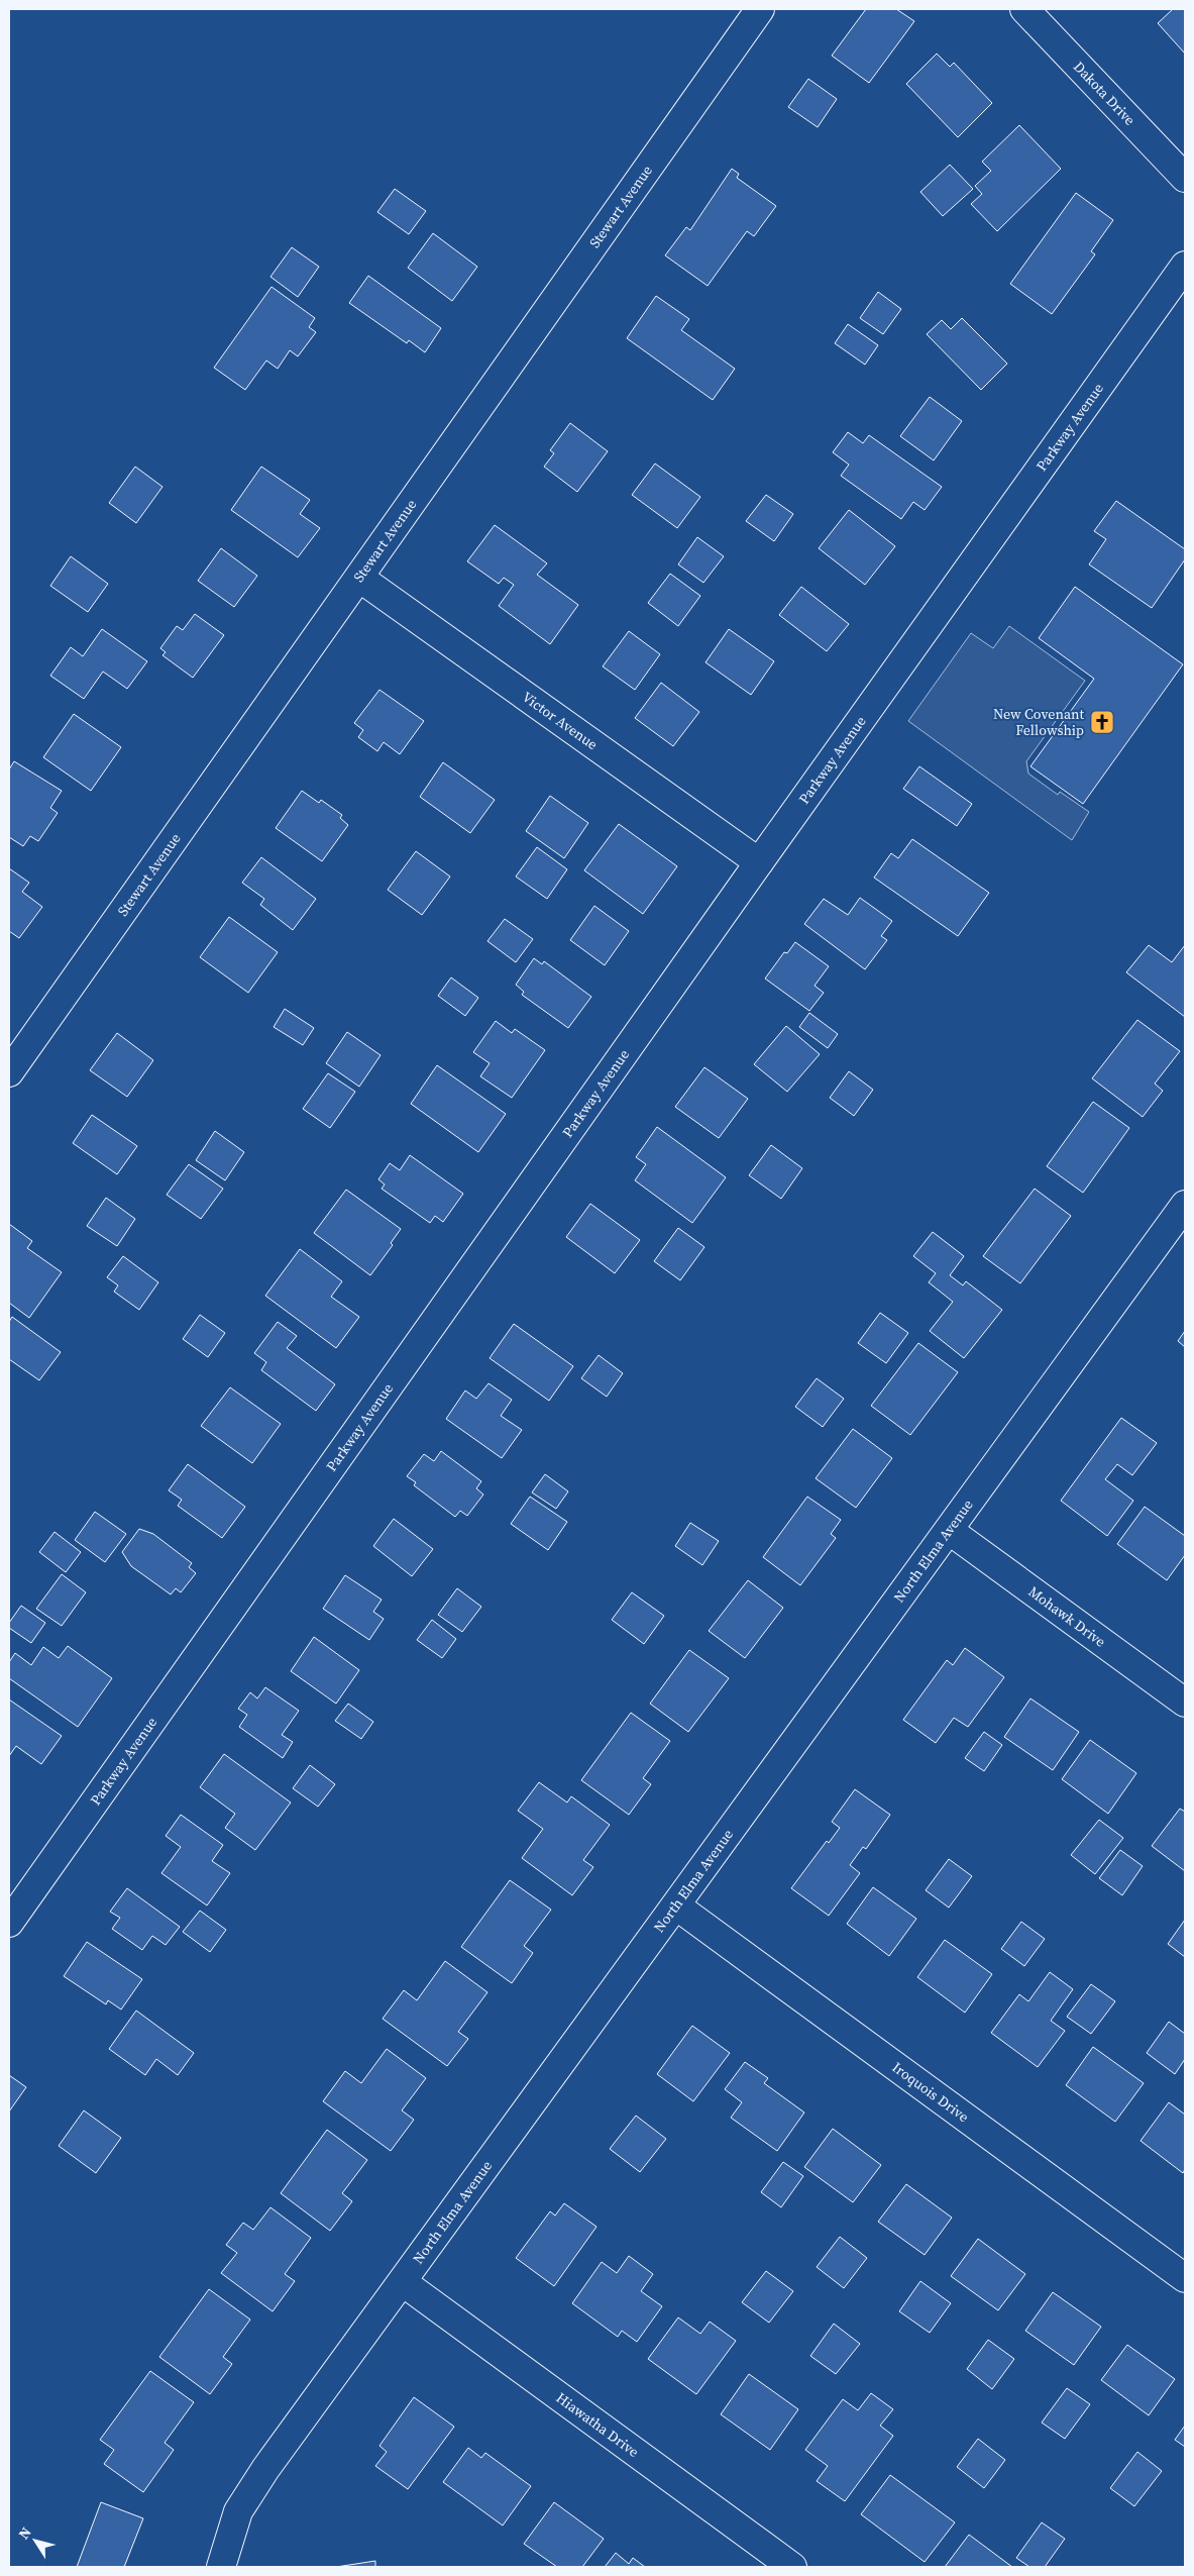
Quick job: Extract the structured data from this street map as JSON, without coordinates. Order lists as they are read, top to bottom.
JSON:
{
  "streets": {
    "street": [
      "Dakota Drive",
      "Stewart Avenue",
      "Parkway Avenue",
      "Victor Avenue",
      "North Elma Avenue",
      "Mohawk Drive",
      "Iroquois Drive",
      "Hiawatha Drive"
    ]
  },
  "crossings": [
    ["Stewart Avenue", "Victor Avenue"],
    ["Parkway Avenue", "Victor Avenue"],
    ["North Elma Avenue", "Mohawk Drive"],
    ["North Elma Avenue", "Iroquois Drive"],
    ["North Elma Avenue", "Hiawatha Drive"]
  ],
  "places": {
    "church": ["New Covenant Fellowship"]
  },
  "north": "top left"
}
